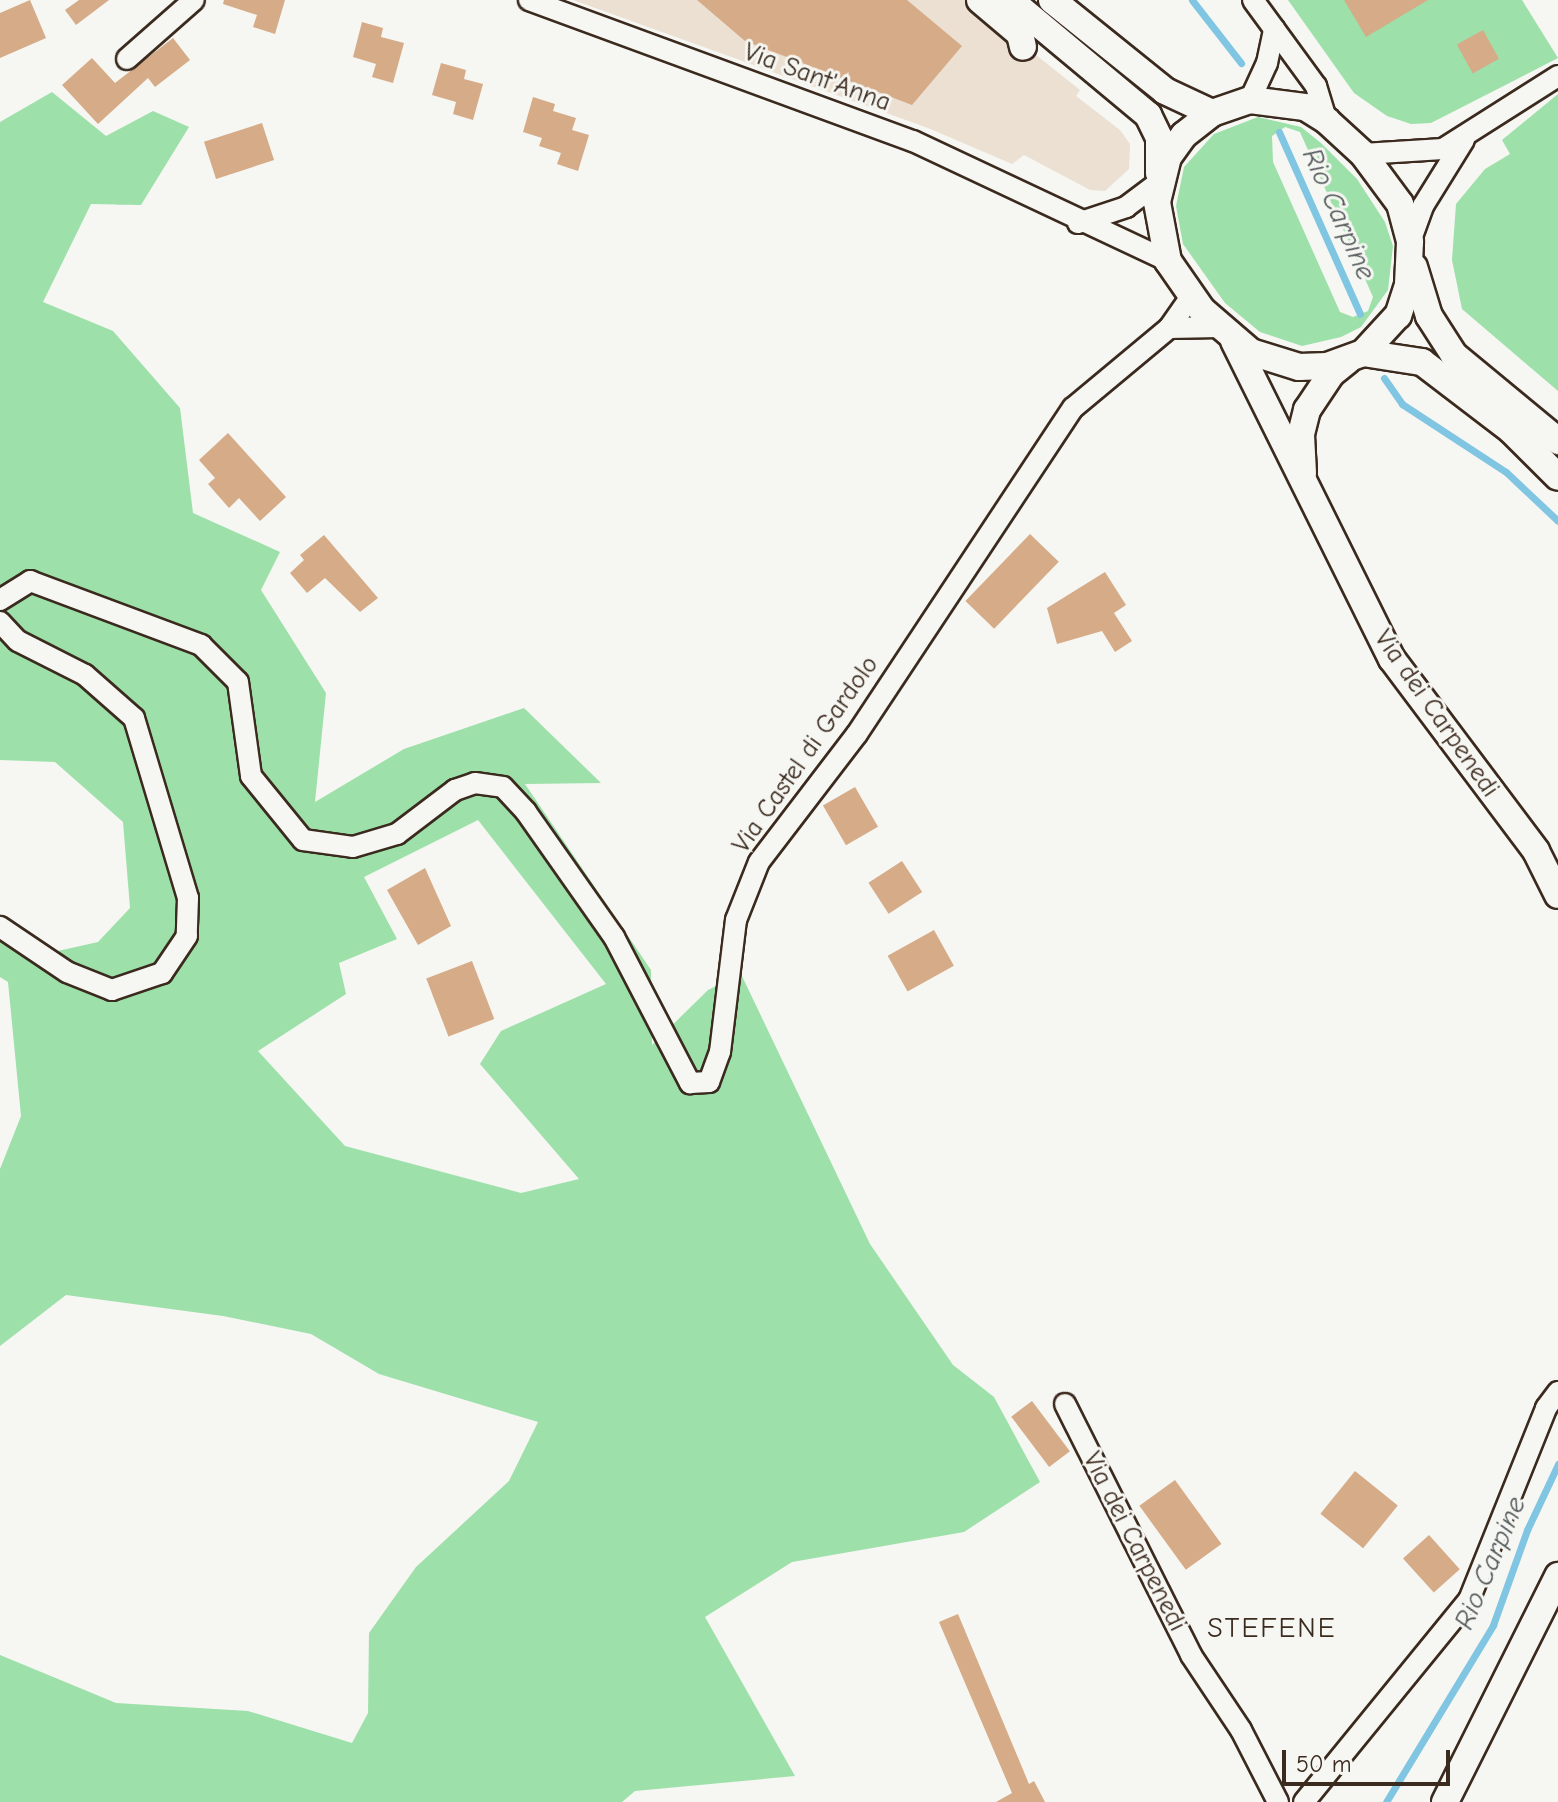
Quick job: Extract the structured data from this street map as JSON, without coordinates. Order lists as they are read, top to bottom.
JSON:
{
  "streets": {
    "main road": ["Via dei Carpenedi"],
    "street": ["Via Sant'Anna", "Via Castel di Gardolo"]
  },
  "crossings": [
    ["Via Sant'Anna", "Via dei Carpenedi"],
    ["Via Sant'Anna", "Via Castel di Gardolo"],
    ["Via dei Carpenedi", "Via Castel di Gardolo"]
  ],
  "districts": ["STEFENE"],
  "water": ["Rio Carpine"],
  "scale_bar": "50 m"
}
